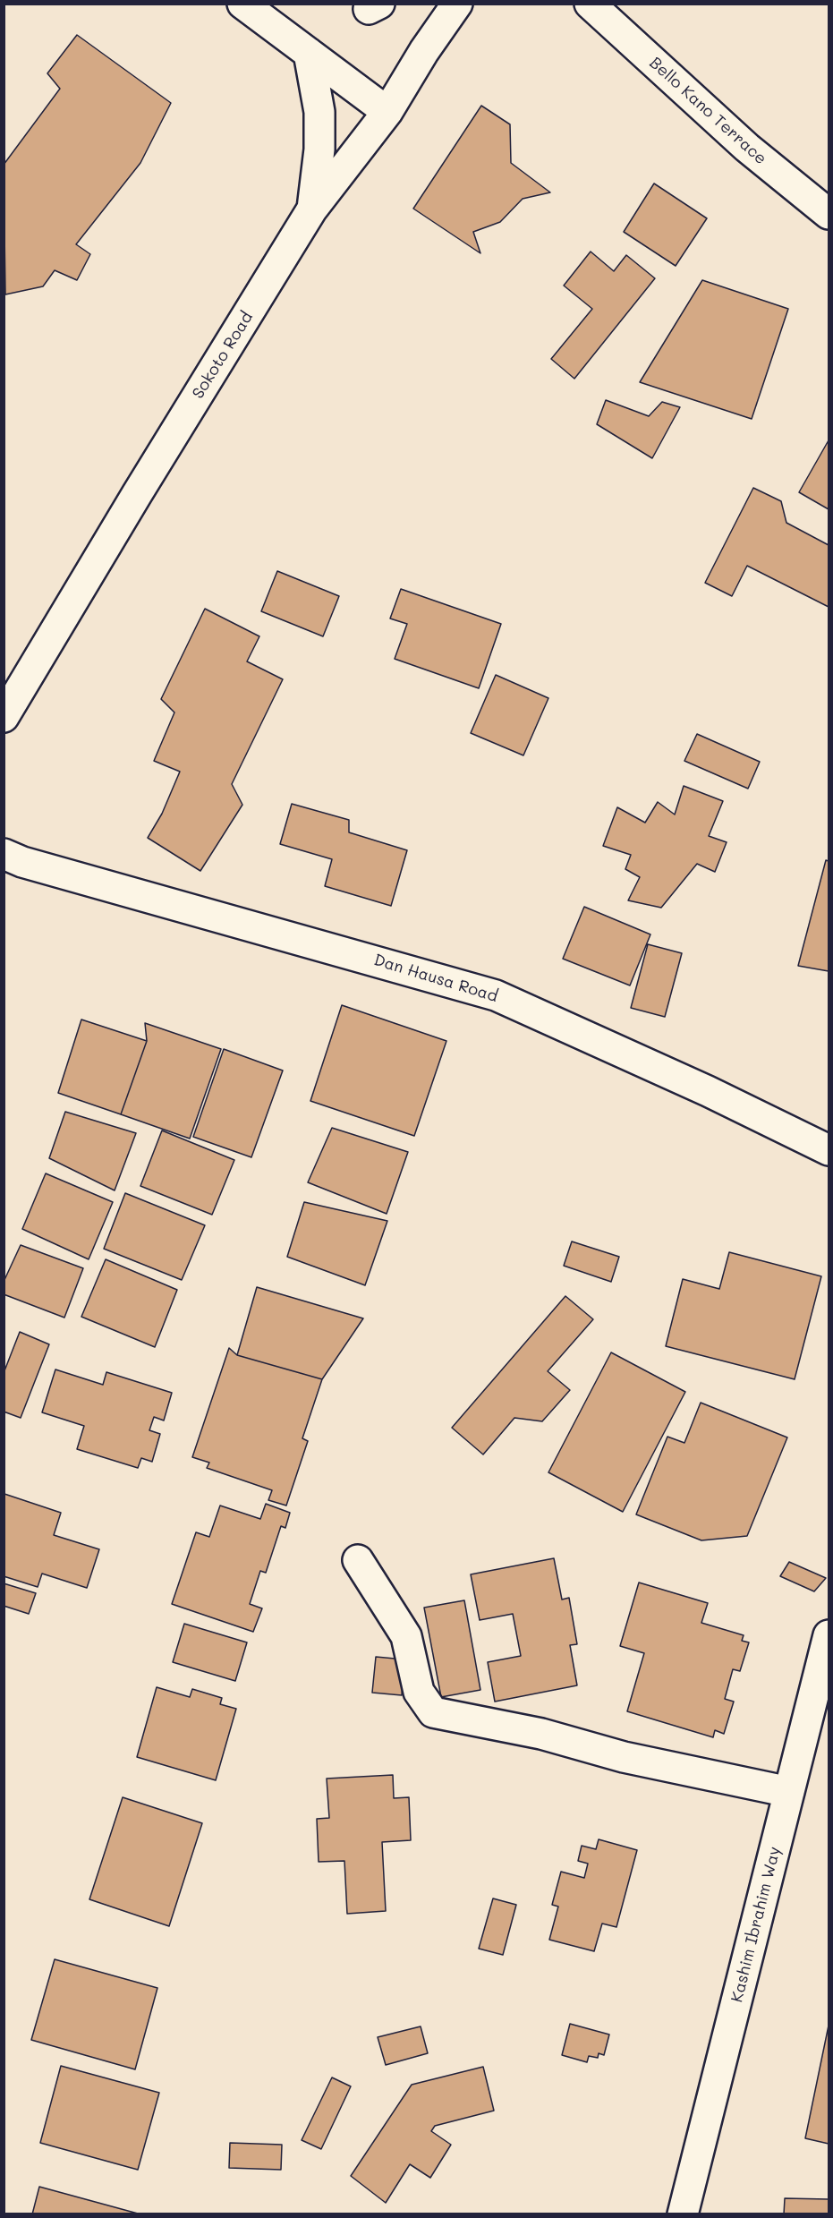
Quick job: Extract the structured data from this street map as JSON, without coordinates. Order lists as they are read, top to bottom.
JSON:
{
  "streets": {
    "street": [
      "Bello Kano Terrace",
      "Sokoto Road",
      "Dan Hausa Road",
      "Kashim Ibrahim Way"
    ]
  }
}
